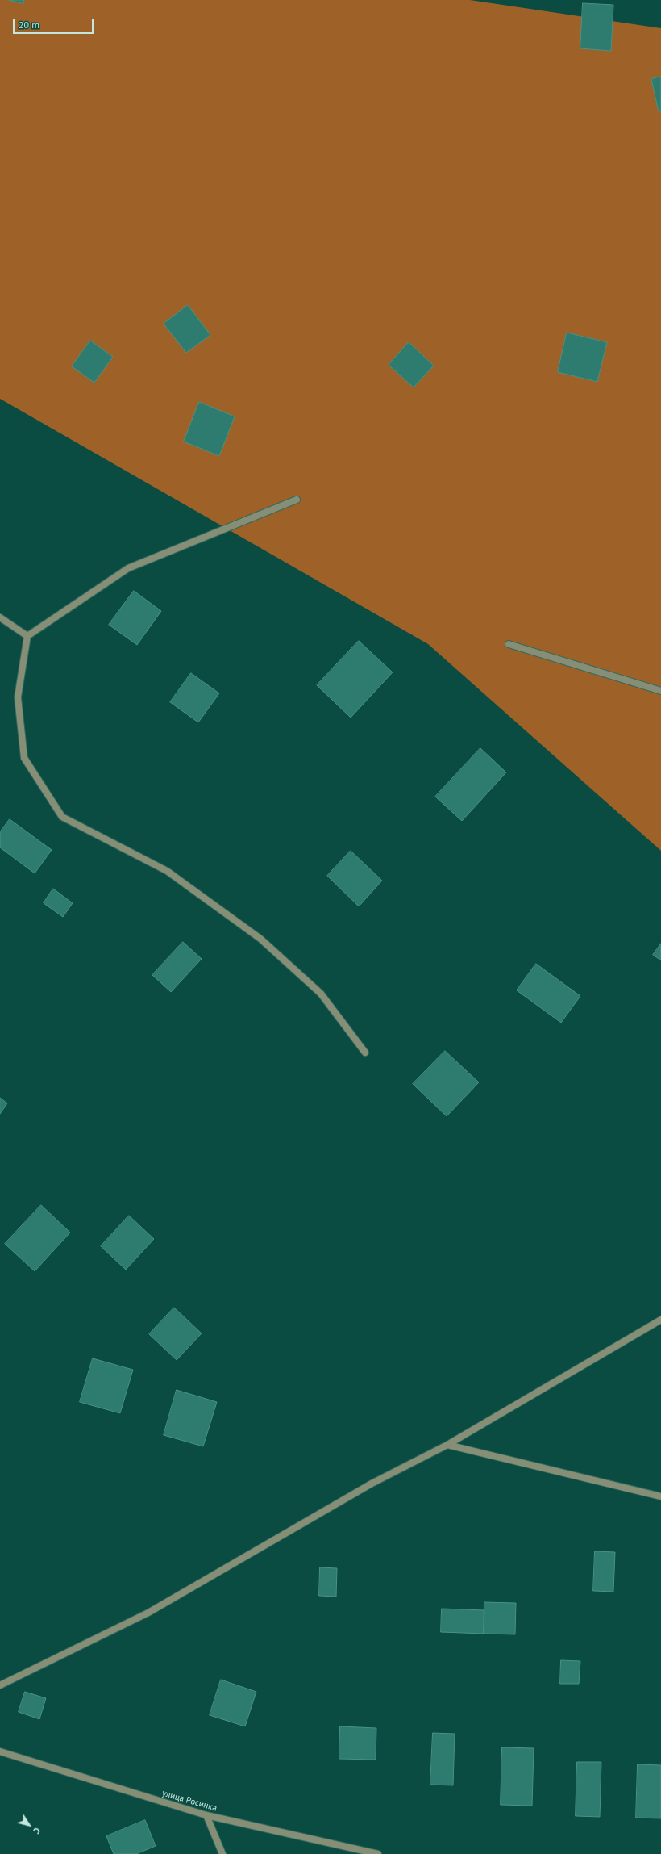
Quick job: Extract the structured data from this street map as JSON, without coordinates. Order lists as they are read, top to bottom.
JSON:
{
  "streets": {
    "street": ["улица Росинка"]
  },
  "scale_bar": "20 m",
  "north": "bottom right"
}
